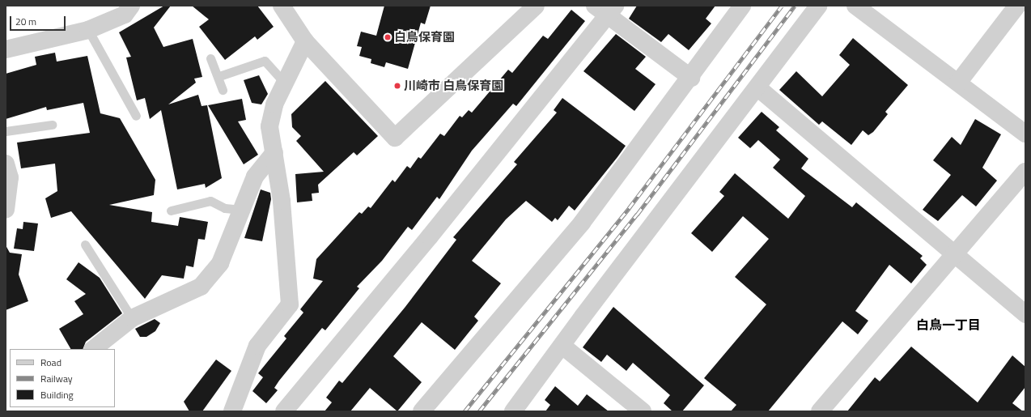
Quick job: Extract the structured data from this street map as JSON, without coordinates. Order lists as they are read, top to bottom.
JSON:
{
  "districts": ["白鳥一丁目"],
  "places": ["白鳥保育園", "川崎市 白鳥保育園"],
  "legend": ["Road", "Railway", "Building"],
  "scale_bar": "20 m"
}
